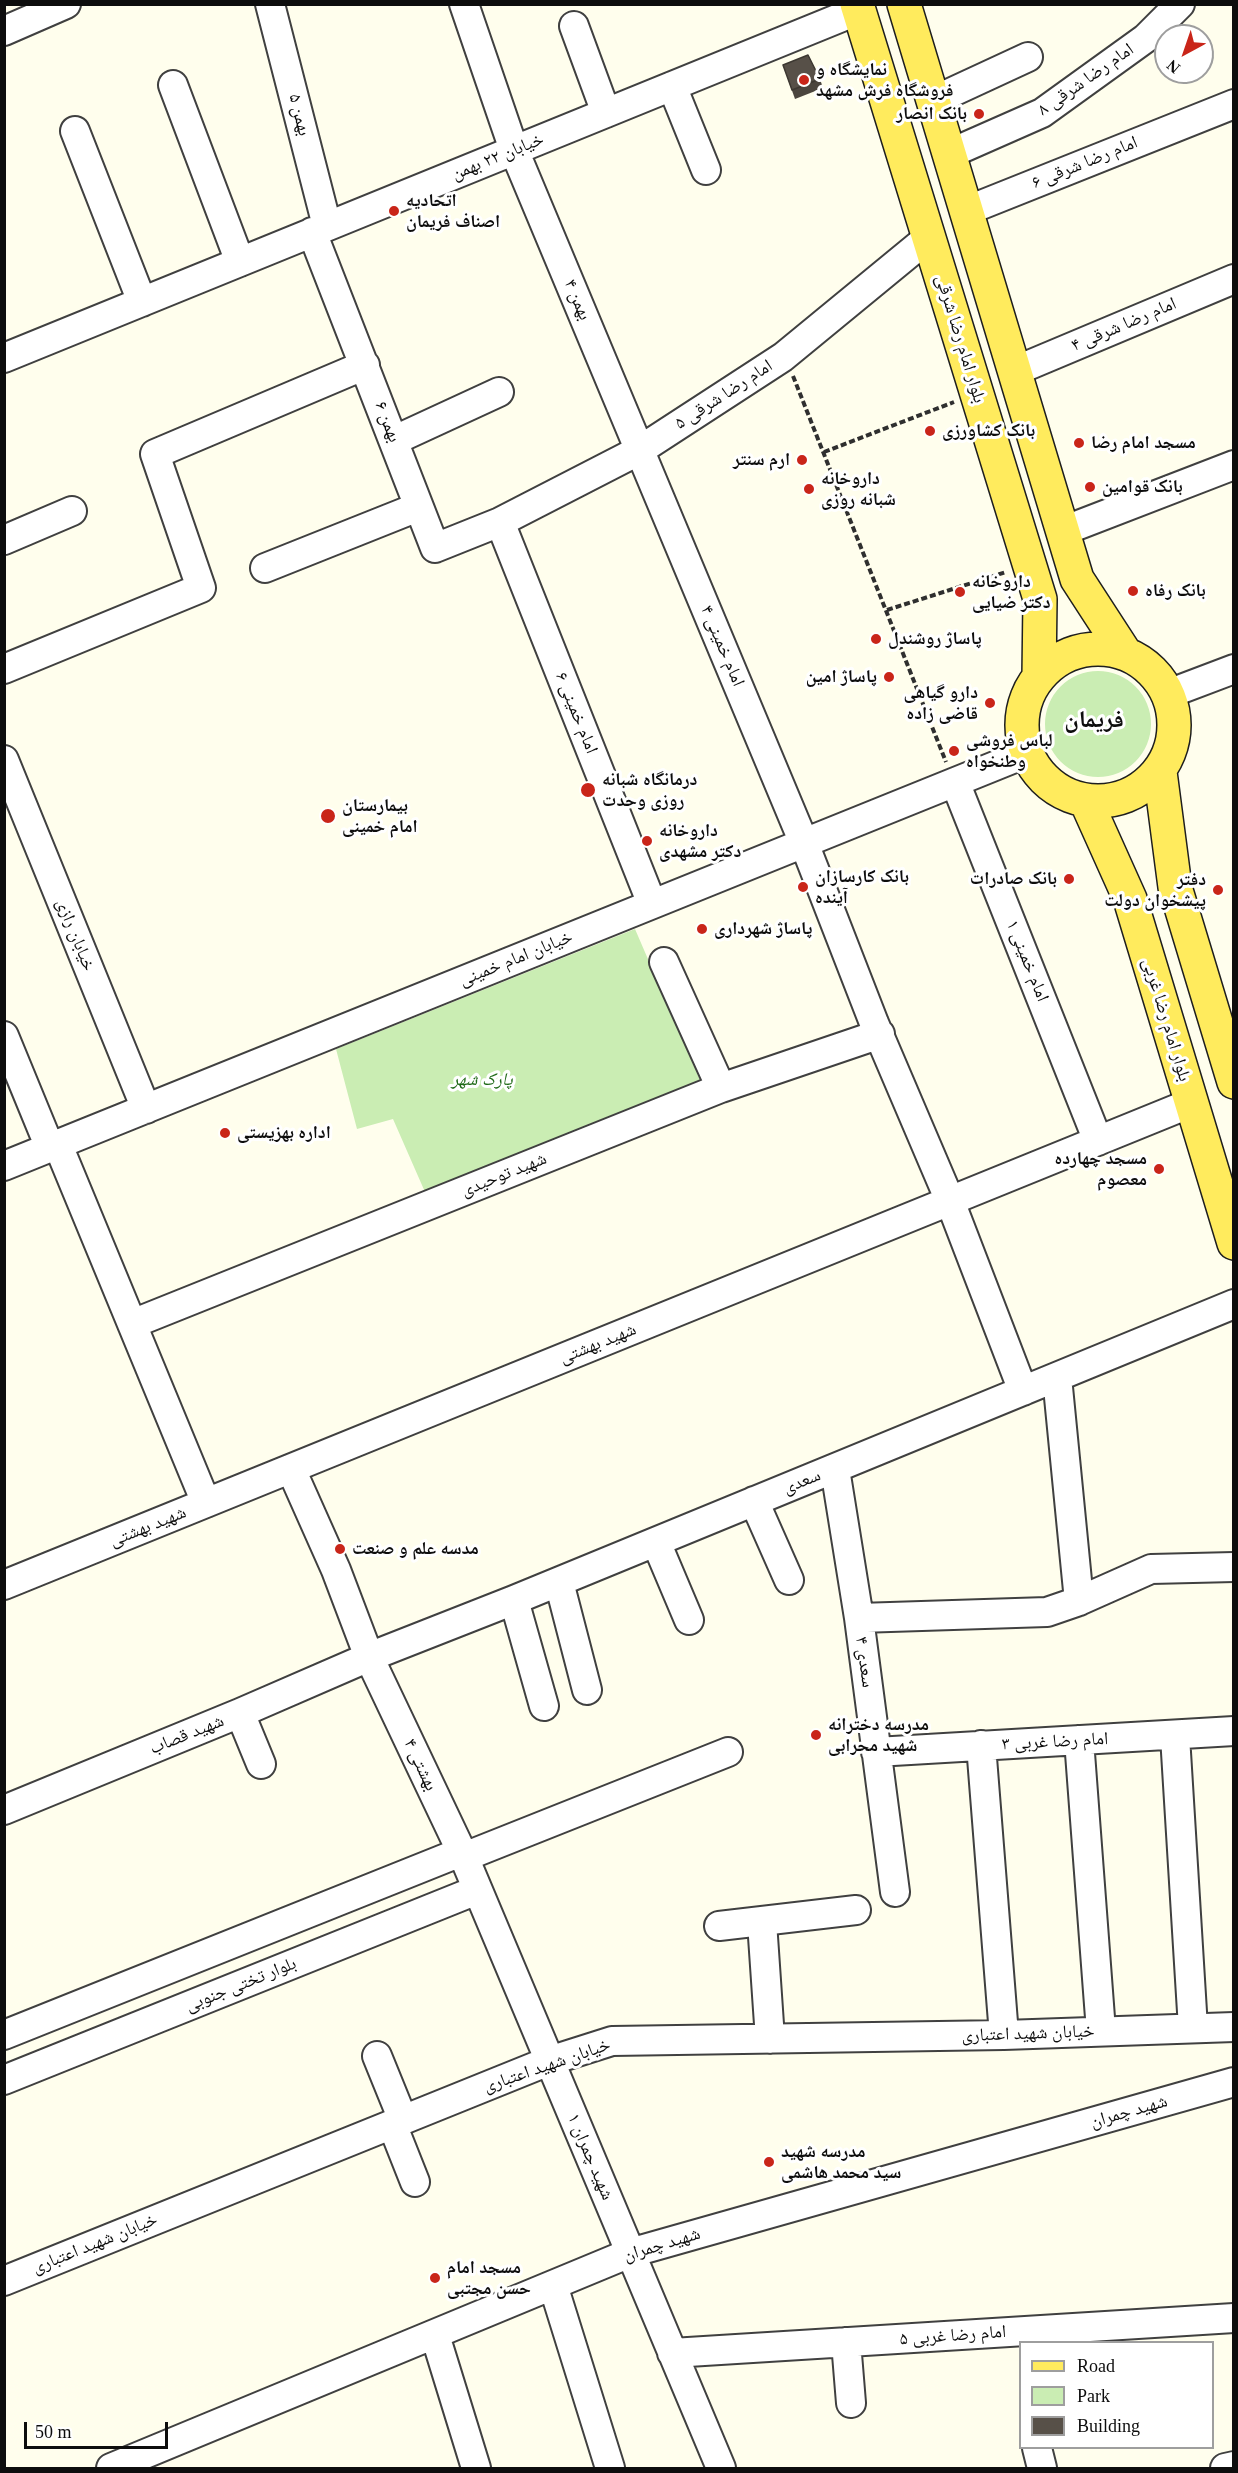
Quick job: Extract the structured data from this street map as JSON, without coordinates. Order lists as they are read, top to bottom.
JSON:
{
  "streets": {
    "main road": ["بلوار امام رضا شرقی", "بلوار امام رضا غربی"],
    "street": [
      "امام رضا شرقی ۸",
      "بهمن ۵",
      "خیابان ۲۲ بهمن",
      "امام رضا شرقی ۶",
      "بهمن ۴",
      "امام رضا شرقی ۴",
      "امام رضا شرقی ۵",
      "بهمن ۶",
      "امام خمینی ۴",
      "امام خمینی ۶",
      "خیابان رازی",
      "خیابان امام خمینی",
      "امام خمینی ۱",
      "شهید توحیدی",
      "شهید بهشتی",
      "سعدی",
      "سعدی ۴",
      "شهید قصاب",
      "امام رضا غربی ۳",
      "بهشتی ۴",
      "بلوار تختی جنوبی",
      "خیابان شهید اعتباری",
      "شهید چمران",
      "شهید چمران ۱",
      "امام رضا غربی ۵"
    ]
  },
  "crossings": [
    ["بهمن ۵", "خیابان ۲۲ بهمن"],
    ["بهمن ۵", "بهمن ۶"],
    ["خیابان ۲۲ بهمن", "بهمن ۴"],
    ["خیابان ۲۲ بهمن", "بلوار امام رضا شرقی"],
    ["خیابان ۲۲ بهمن", "بهمن ۶"],
    ["بهمن ۴", "امام رضا شرقی ۵"],
    ["بهمن ۴", "امام خمینی ۴"],
    ["بلوار امام رضا شرقی", "امام رضا شرقی ۵"],
    ["بلوار امام رضا شرقی", "خیابان امام خمینی"],
    ["بلوار امام رضا شرقی", "بلوار امام رضا غربی"],
    ["امام رضا شرقی ۵", "بهمن ۶"],
    ["امام رضا شرقی ۵", "امام خمینی ۴"],
    ["امام رضا شرقی ۵", "امام خمینی ۶"],
    ["بهمن ۶", "امام خمینی ۶"],
    ["امام خمینی ۴", "خیابان امام خمینی"],
    ["امام خمینی ۴", "شهید توحیدی"],
    ["امام خمینی ۴", "شهید بهشتی"],
    ["امام خمینی ۴", "سعدی"],
    ["امام خمینی ۶", "خیابان امام خمینی"],
    ["خیابان رازی", "خیابان امام خمینی"],
    ["خیابان امام خمینی", "امام خمینی ۱"],
    ["خیابان امام خمینی", "بلوار امام رضا غربی"],
    ["امام خمینی ۱", "شهید بهشتی"],
    ["بلوار امام رضا غربی", "شهید بهشتی"],
    ["شهید بهشتی", "بهشتی ۴"],
    ["سعدی", "سعدی ۴"],
    ["سعدی", "شهید قصاب"],
    ["سعدی", "بهشتی ۴"],
    ["سعدی ۴", "امام رضا غربی ۳"],
    ["شهید قصاب", "بهشتی ۴"],
    ["بهشتی ۴", "بلوار تختی جنوبی"],
    ["بهشتی ۴", "خیابان شهید اعتباری"],
    ["بهشتی ۴", "شهید چمران ۱"],
    ["خیابان شهید اعتباری", "شهید چمران ۱"],
    ["شهید چمران", "شهید چمران ۱"],
    ["شهید چمران ۱", "امام رضا غربی ۵"]
  ],
  "districts": ["فریمان"],
  "parks": ["پارک شهر"],
  "places": [
    "نمایشگاه و فروشگاه فرش مشهد",
    "بانک انصار",
    "اتحادیه اصناف فریمان",
    "بانک کشاورزی",
    "مسجد امام رضا",
    "ارم سنتر",
    "بانک قوامین",
    "داروخانه شبانه روزی",
    "بانک رفاه",
    "داروخانه دکتر ضیایی",
    "پاساژ روشندل",
    "پاساژ امین",
    "دارو گیاهی قاضی زاده",
    "لباس فروشی وطنخواه",
    "درمانگاه شبانه روزی وحدت",
    "بیمارستان امام خمینی",
    "داروخانه دکتر مشهدی",
    "بانک صادرات",
    "بانک کارسازان آینده",
    "دفتر پیشخوان دولت",
    "پاساژ شهرداری",
    "اداره بهزیستی",
    "مسجد چهارده معصوم",
    "مدسه علم و صنعت",
    "مدرسه دخترانه شهید محرابی",
    "مدرسه شهید سید محمد هاشمی",
    "مسجد امام حسن مجتبی"
  ],
  "legend": ["Road", "Park", "Building"],
  "scale_bar": "50 m",
  "north": "bottom left"
}
